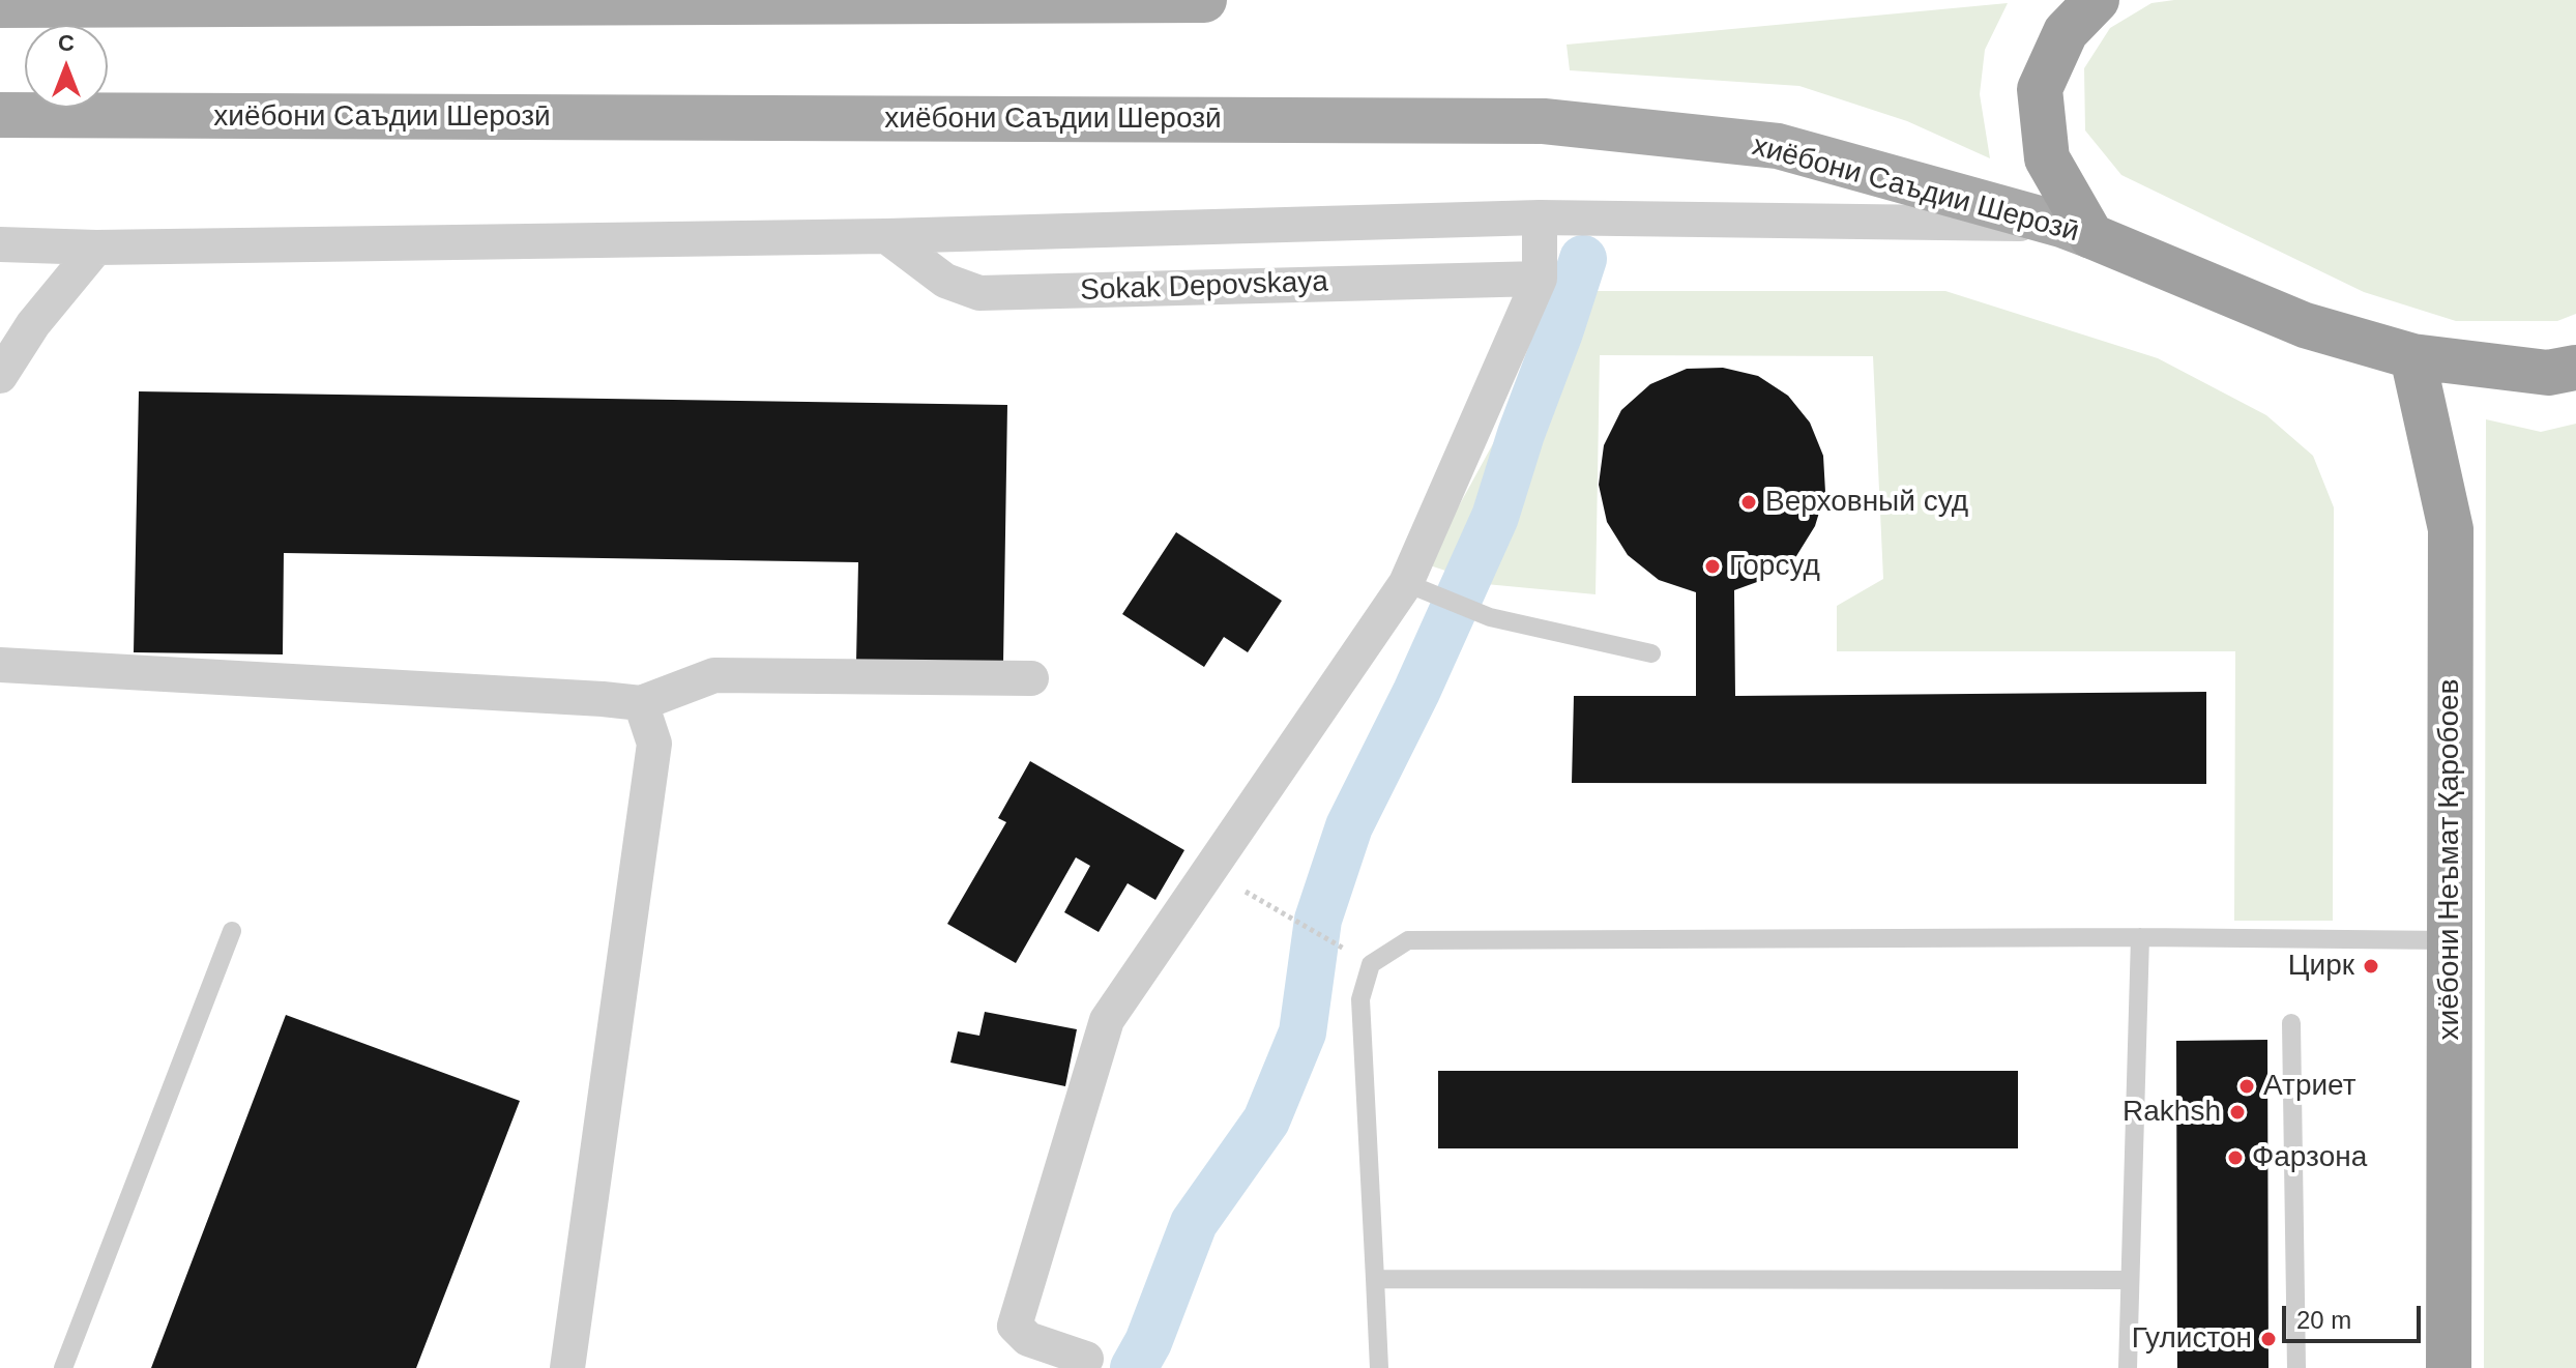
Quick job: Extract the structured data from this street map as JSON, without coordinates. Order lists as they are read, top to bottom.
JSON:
{
  "streets": {
    "highway": ["хиёбони Саъдии Шерозӣ", "хиёбони Неъмат Қаробоев"],
    "street": ["Sokak Depovskaya"]
  },
  "crossings": [
    ["хиёбони Саъдии Шерозӣ", "хиёбони Неъмат Қаробоев"]
  ],
  "places": [
    "Верховный суд",
    "Горсуд",
    "Цирк",
    "Атриет",
    "Rakhsh",
    "Фарзона",
    "Гулистон"
  ],
  "scale_bar": "20 m",
  "north": "top"
}
